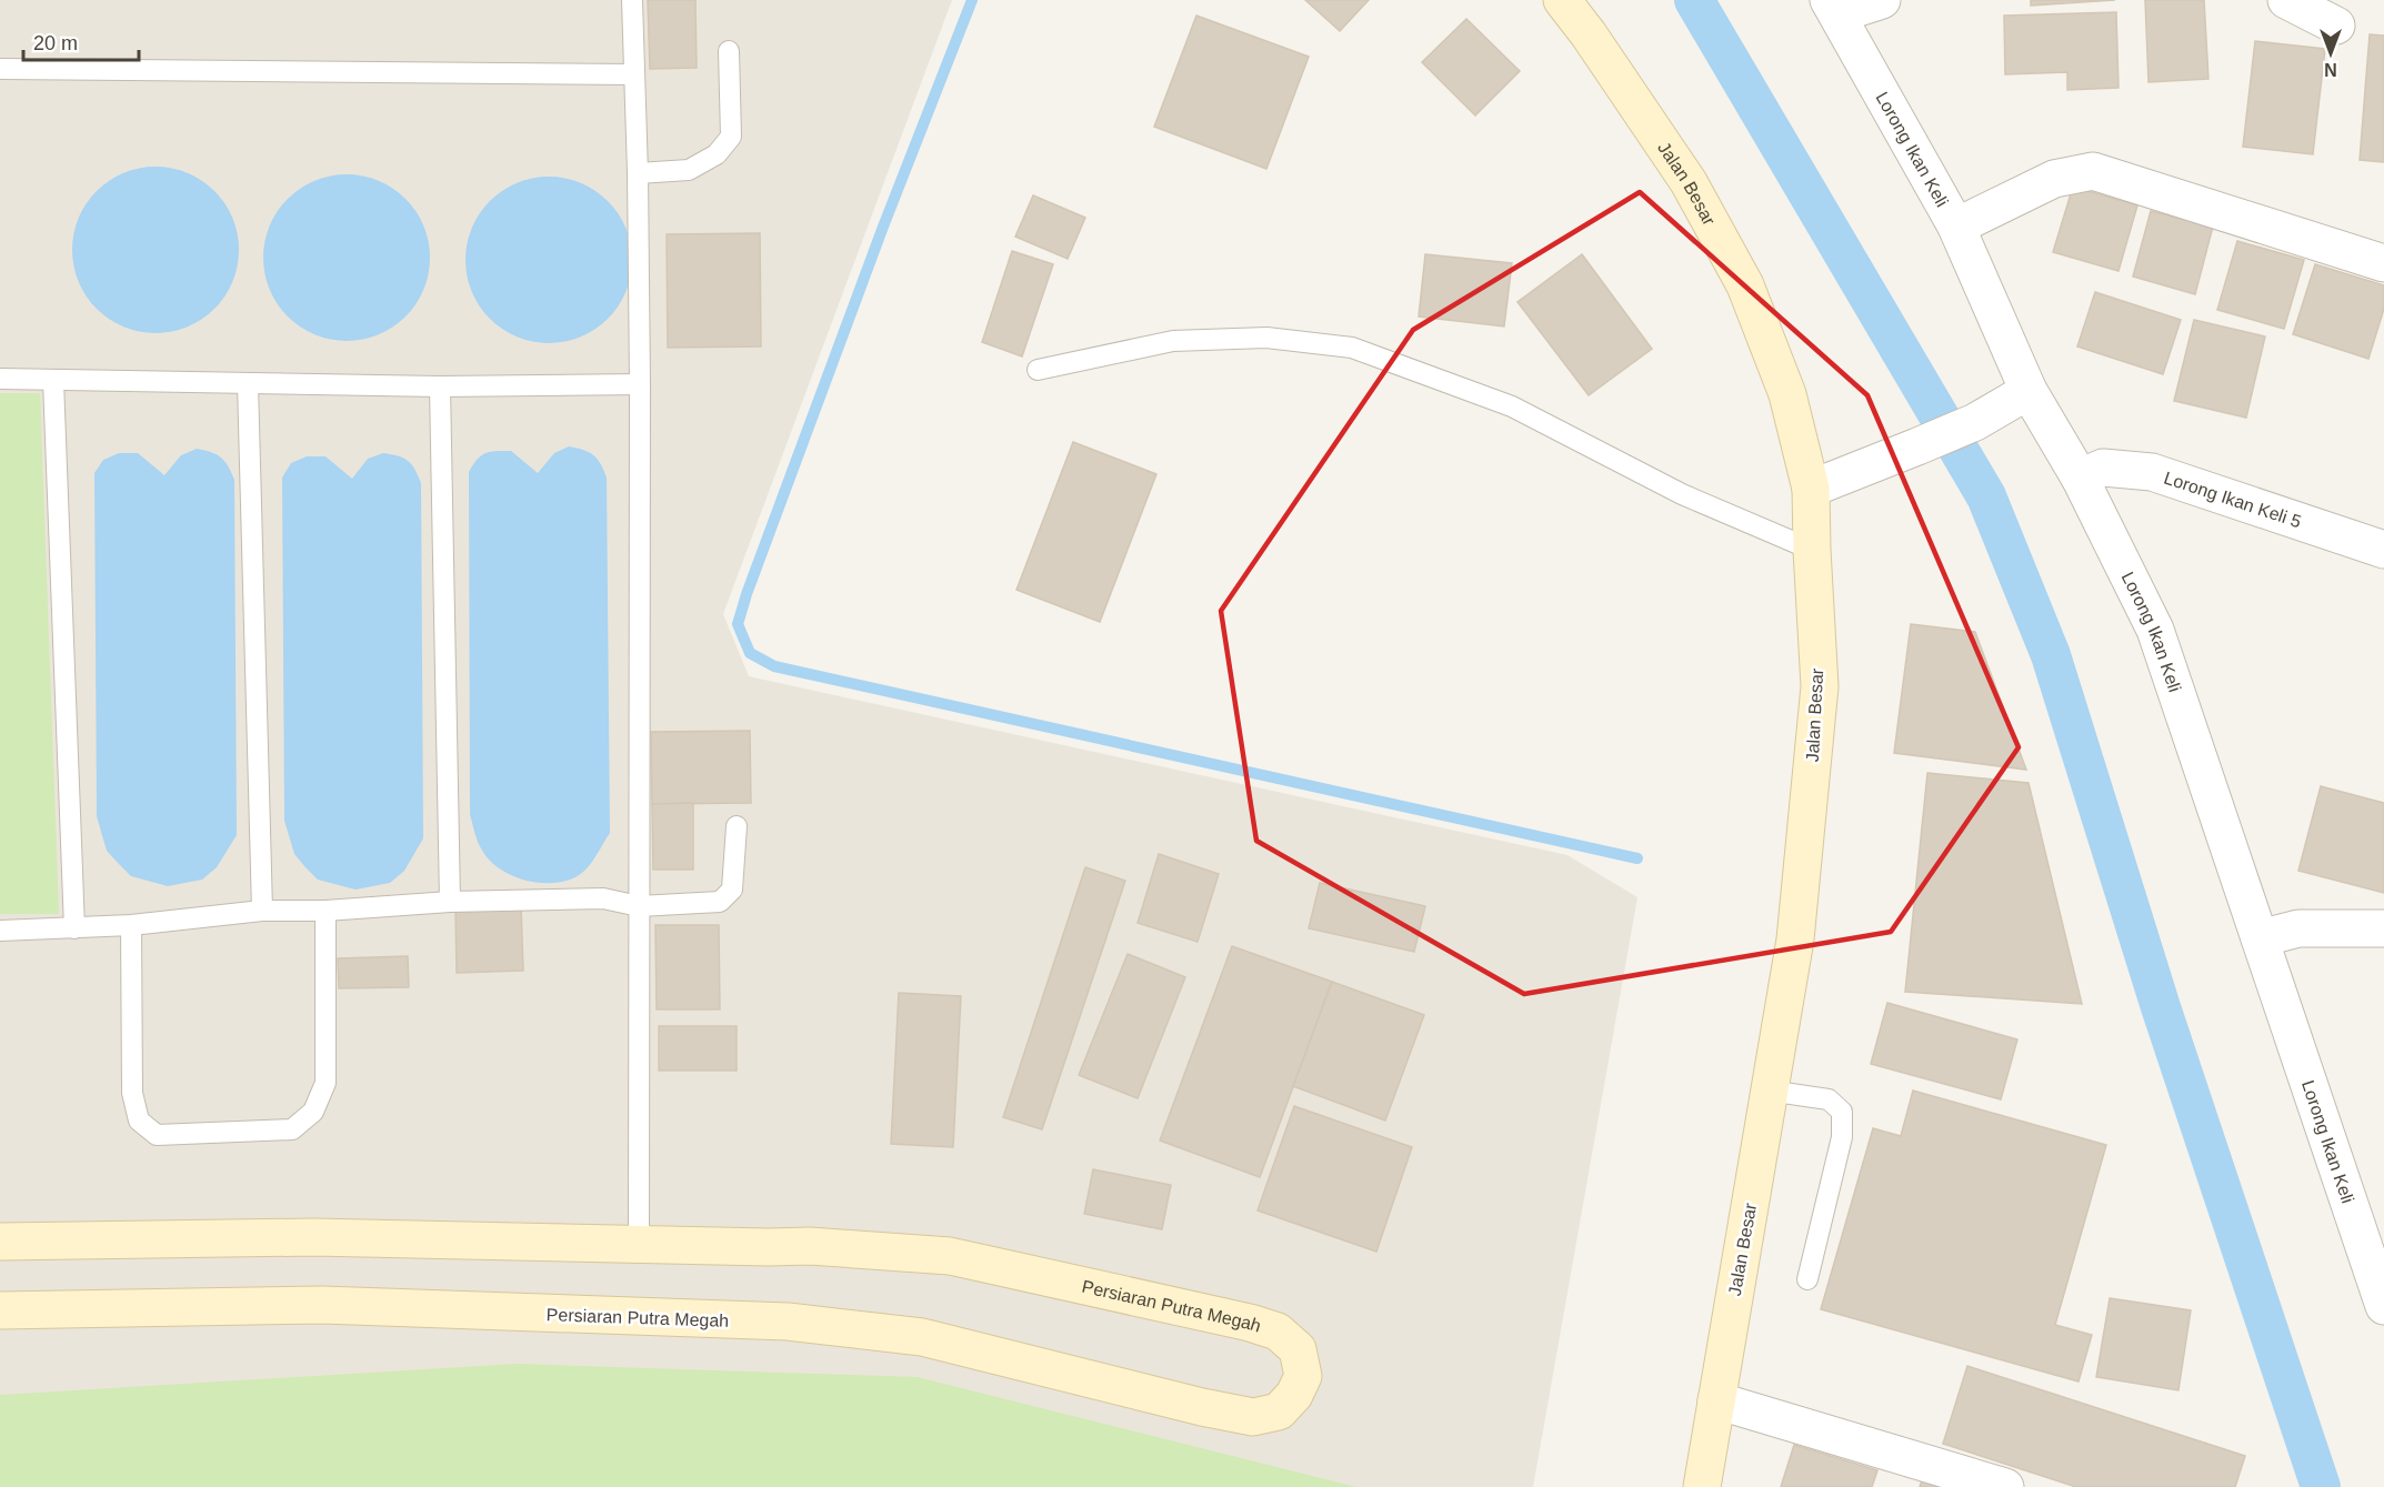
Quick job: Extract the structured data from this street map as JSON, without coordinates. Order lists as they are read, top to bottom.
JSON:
{
  "streets": {
    "street": [
      "Lorong Ikan Keli",
      "Jalan Besar",
      "Lorong Ikan Keli 5",
      "Persiaran Putra Megah"
    ]
  },
  "crossings": [
    ["Lorong Ikan Keli", "Lorong Ikan Keli 5"]
  ],
  "scale_bar": "20 m",
  "north": "bottom"
}
